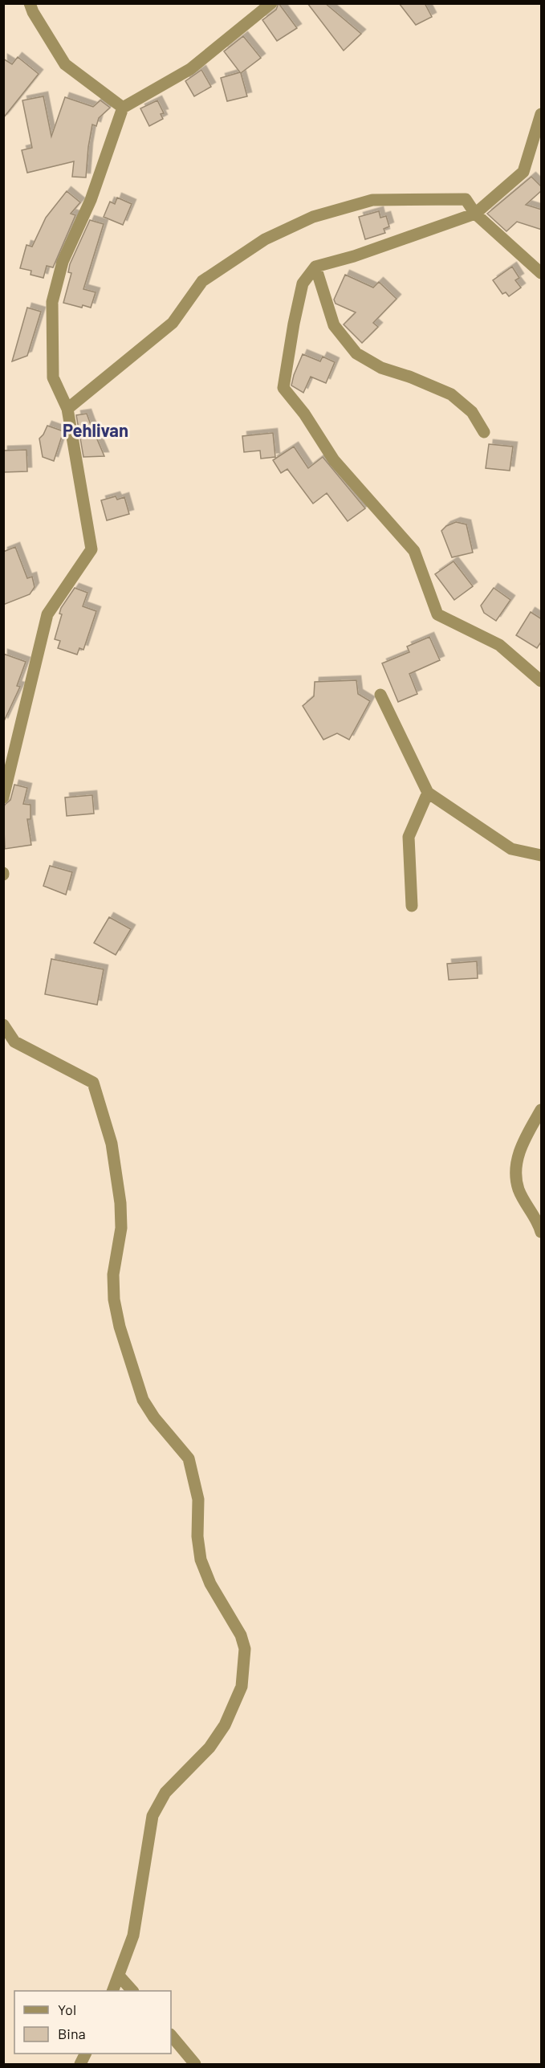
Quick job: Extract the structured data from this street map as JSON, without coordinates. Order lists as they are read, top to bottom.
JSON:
{
  "districts": ["Pehlivan"],
  "legend": ["Yol", "Bina"]
}
